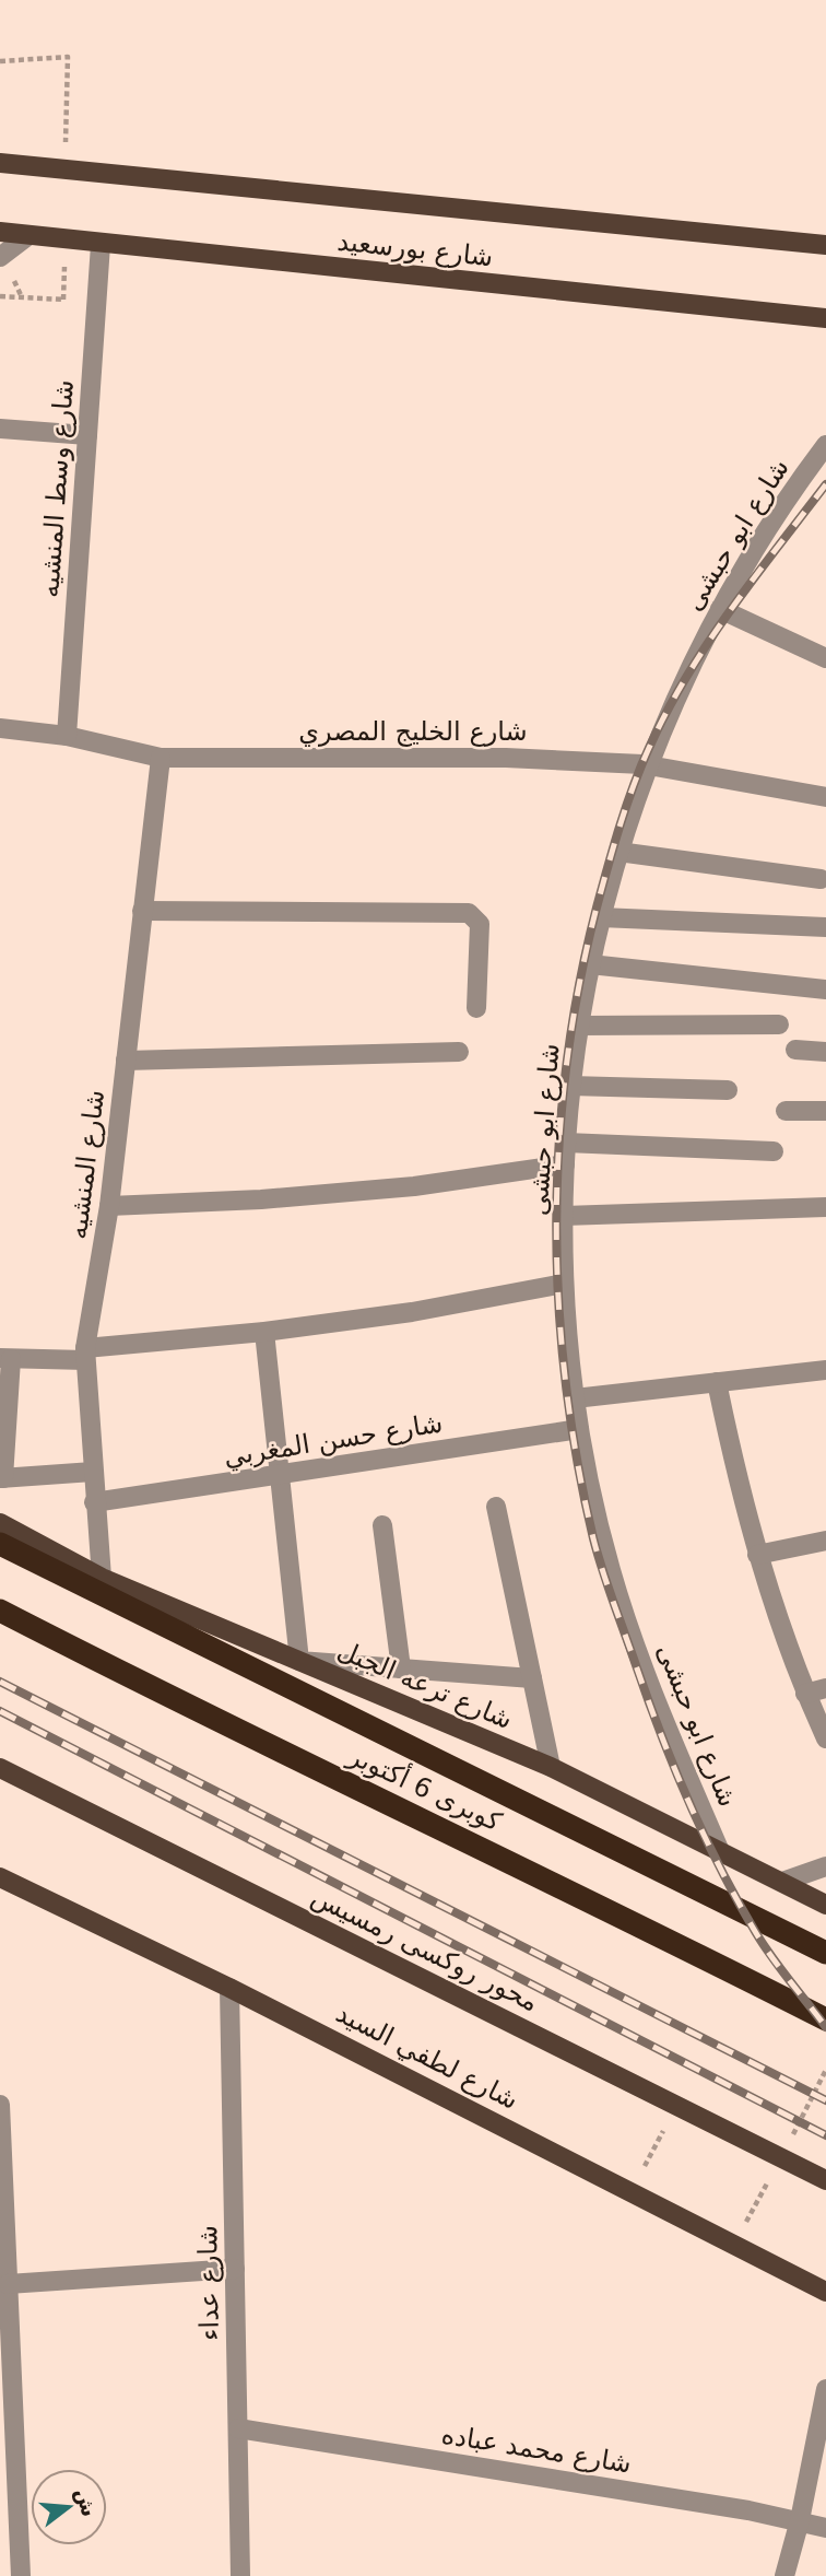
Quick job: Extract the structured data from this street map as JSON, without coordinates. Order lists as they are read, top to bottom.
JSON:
{
  "streets": {
    "highway": ["كوبرى 6 أكتوبر"],
    "main road": [
      "شارع بورسعيد",
      "شارع ترعه الجبل",
      "محور روكسى رمسيس",
      "شارع لطفي السيد"
    ],
    "street": [
      "شارع وسط المنشيه",
      "شارع ابو حبشى",
      "شارع الخليج المصري",
      "شارع المنشيه",
      "شارع حسن المغربي",
      "شارع عداء",
      "شارع محمد عباده"
    ]
  },
  "crossings": [
    ["شارع بورسعيد", "شارع وسط المنشيه"],
    ["شارع وسط المنشيه", "شارع الخليج المصري"],
    ["شارع ابو حبشى", "شارع الخليج المصري"],
    ["شارع ابو حبشى", "شارع حسن المغربي"],
    ["شارع ابو حبشى", "شارع ترعه الجبل"],
    ["شارع الخليج المصري", "شارع المنشيه"],
    ["شارع المنشيه", "شارع حسن المغربي"],
    ["شارع المنشيه", "شارع ترعه الجبل"],
    ["شارع لطفي السيد", "شارع عداء"],
    ["شارع عداء", "شارع محمد عباده"]
  ],
  "north": "right"
}
